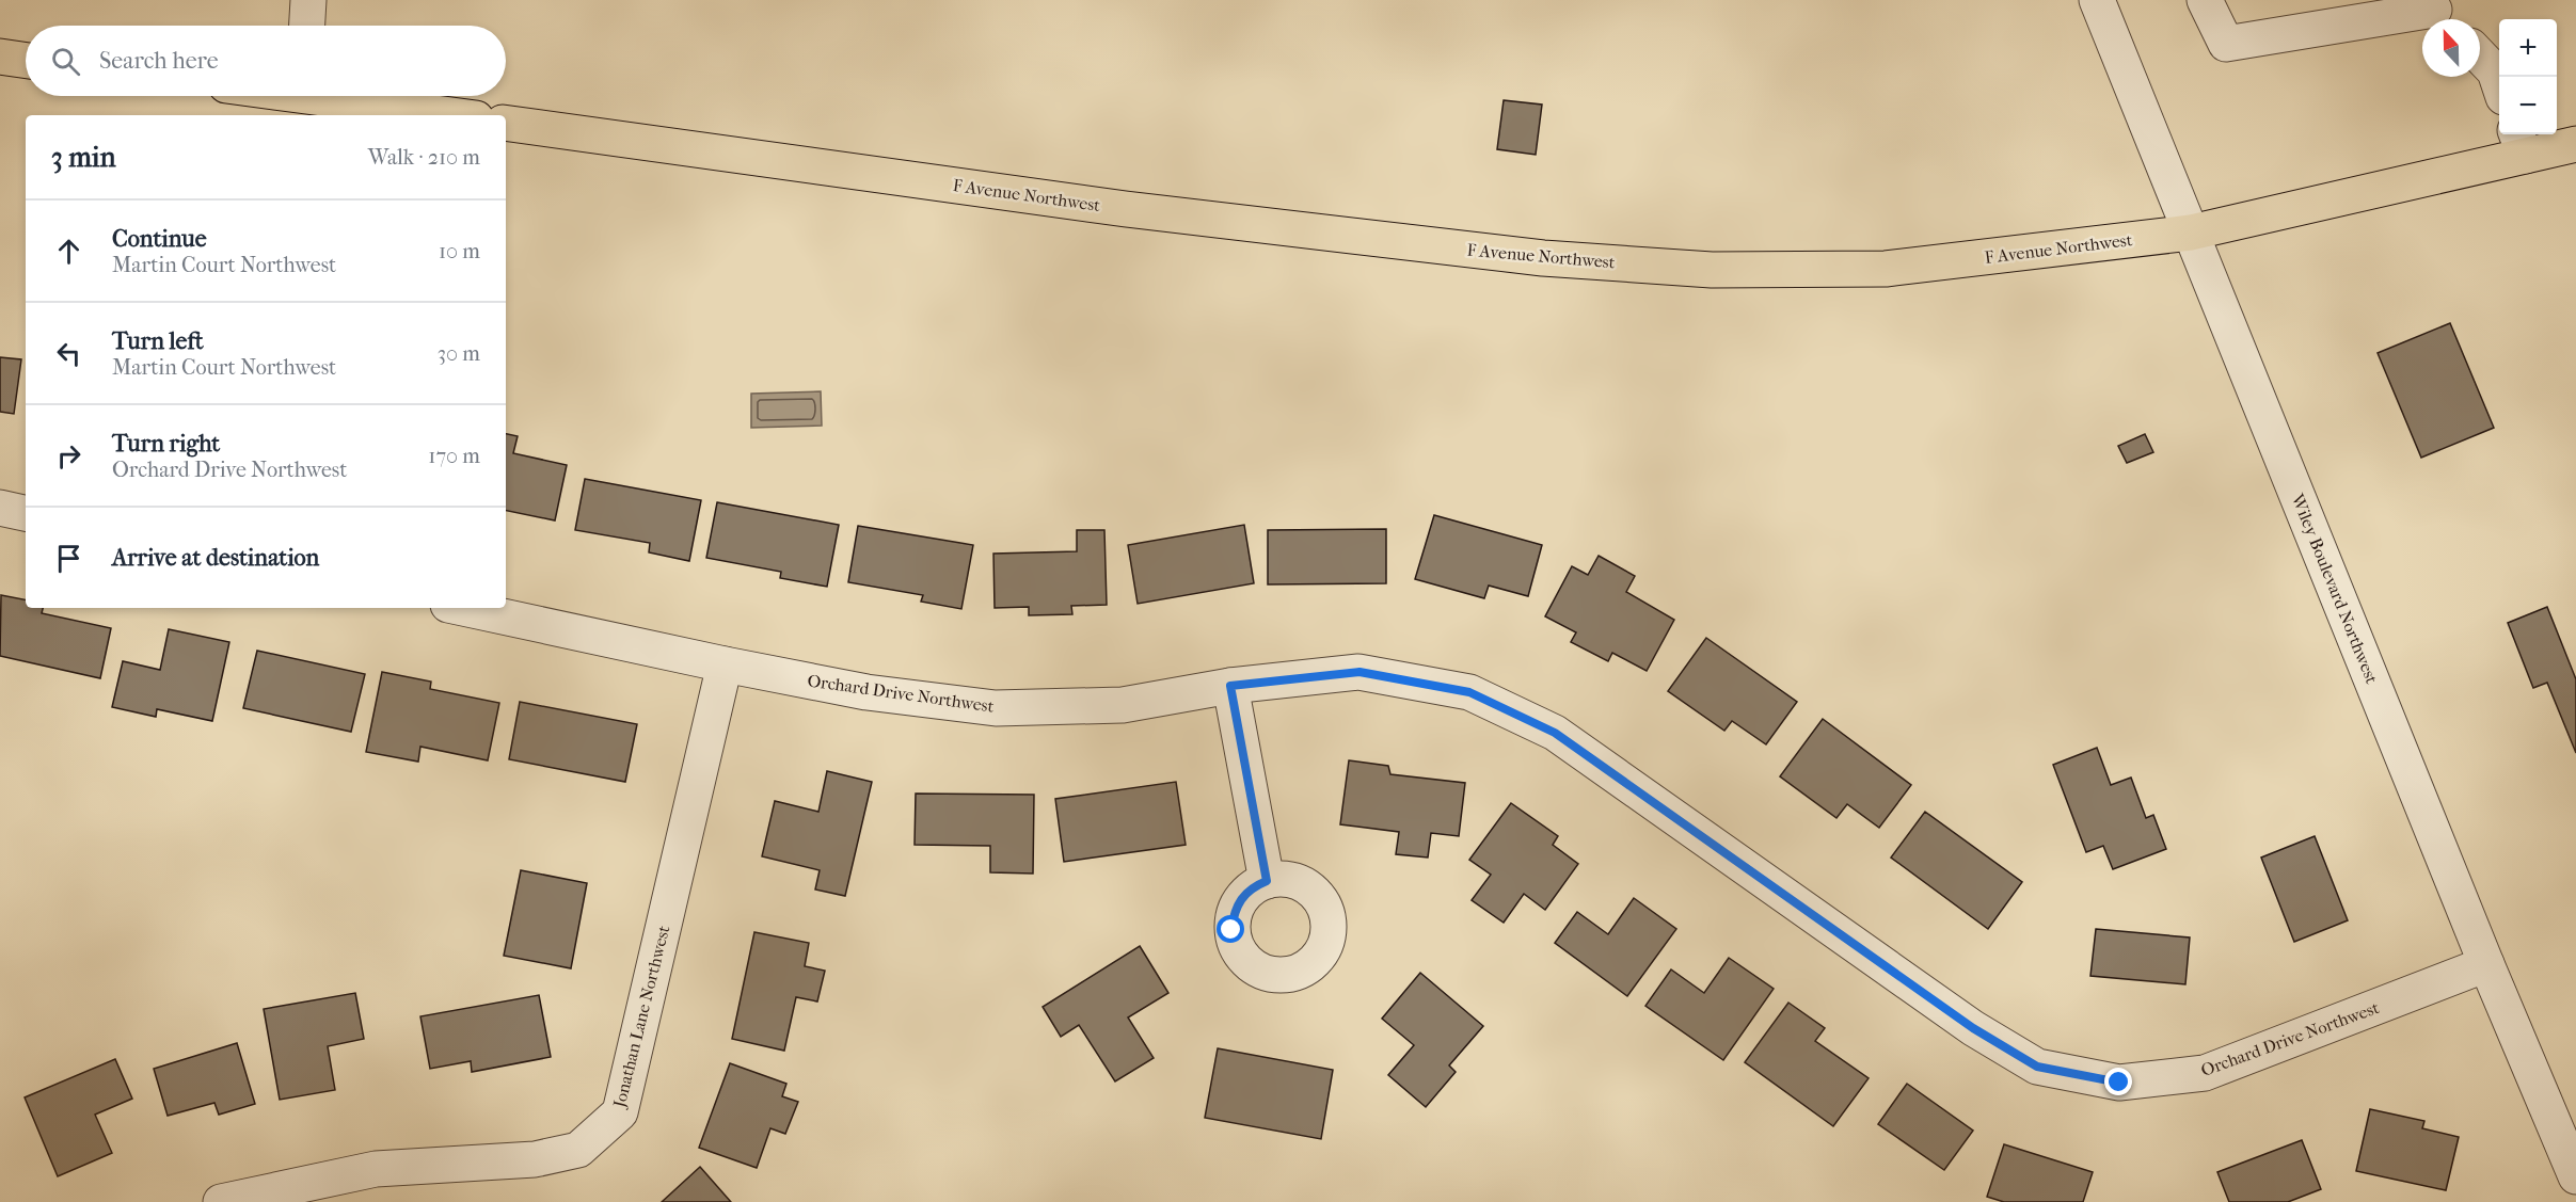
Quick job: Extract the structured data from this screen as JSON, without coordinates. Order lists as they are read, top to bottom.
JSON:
{
  "streets": {
    "main road": ["F Avenue Northwest"],
    "street": ["Wiley Boulevard Northwest", "Orchard Drive Northwest", "Jonathan Lane Northwest"]
  },
  "crossings": [
    ["F Avenue Northwest", "Wiley Boulevard Northwest"],
    ["Wiley Boulevard Northwest", "Orchard Drive Northwest"],
    ["Orchard Drive Northwest", "Jonathan Lane Northwest"]
  ],
  "north": "top",
  "page": {
    "map_buttons": ["+", "−"],
    "search": "Search here",
    "heading": ["3 min", "Walk · 210 m"],
    "list": [
      ["Continue", "Martin Court Northwest", "10 m"],
      ["Turn left", "Martin Court Northwest", "30 m"],
      ["Turn right", "Orchard Drive Northwest", "170 m"],
      "Arrive at destination"
    ]
  }
}
